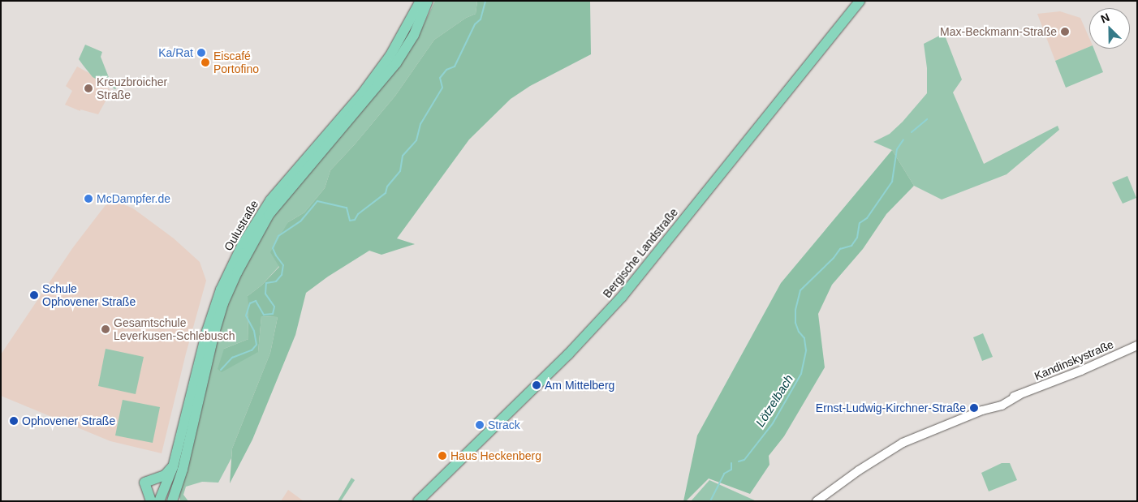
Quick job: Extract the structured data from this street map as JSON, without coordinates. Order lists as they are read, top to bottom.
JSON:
{
  "streets": {
    "main road": ["Oulustraße", "Bergische Landstraße"],
    "street": ["Kandinskystraße"]
  },
  "water": ["Lötzelbach"],
  "places": [
    "Max-Beckmann-Straße",
    "Ka/Rat",
    "Eiscafé Portofino",
    "Kreuzbroicher Straße",
    "McDampfer.de",
    "Schule Ophovener Straße",
    "Gesamtschule Leverkusen-Schlebusch",
    "Am Mittelberg",
    "Ernst-Ludwig-Kirchner-Straße",
    "Ophovener Straße",
    "Strack",
    "Haus Heckenberg"
  ],
  "north": "top left"
}
